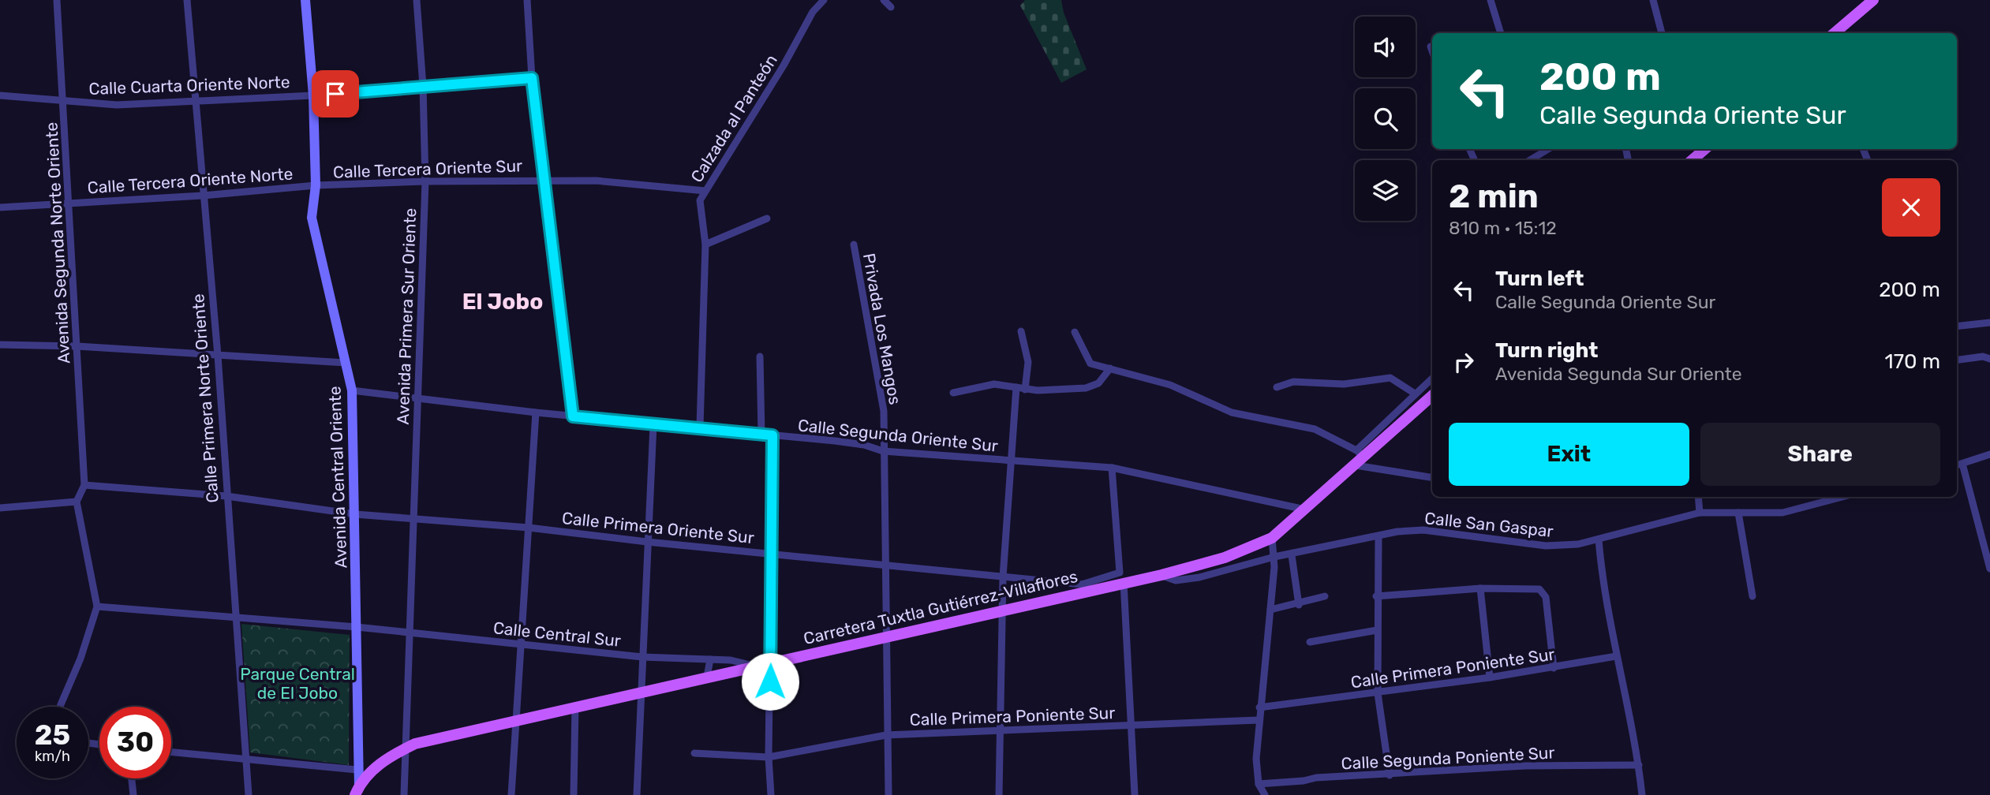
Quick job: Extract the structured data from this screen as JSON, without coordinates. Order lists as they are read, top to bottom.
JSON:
{
  "streets": {
    "main road": ["Carretera Tuxtla Gutiérrez-Villaflores"],
    "street": [
      "Calle Cuarta Oriente Norte",
      "Calzada al Panteón",
      "Calle Tercera Oriente Sur",
      "Calle Tercera Oriente Norte",
      "Avenida Segunda Norte Oriente",
      "Avenida Primera Sur Oriente",
      "Privada Los Mangos",
      "Calle Primera Norte Oriente",
      "Calle Segunda Oriente Sur",
      "Avenida Central Oriente",
      "Calle San Gaspar",
      "Calle Primera Oriente Sur",
      "Calle Central Sur",
      "Calle Primera Poniente Sur",
      "Calle Segunda Poniente Sur"
    ]
  },
  "crossings": [
    ["Calle Cuarta Oriente Norte", "Avenida Segunda Norte Oriente"],
    ["Calle Cuarta Oriente Norte", "Avenida Primera Sur Oriente"],
    ["Calle Cuarta Oriente Norte", "Calle Primera Norte Oriente"],
    ["Calle Cuarta Oriente Norte", "Avenida Central Oriente"],
    ["Calzada al Panteón", "Calle Tercera Oriente Sur"],
    ["Calzada al Panteón", "Calle Segunda Oriente Sur"],
    ["Calle Tercera Oriente Sur", "Calle Tercera Oriente Norte"],
    ["Calle Tercera Oriente Sur", "Avenida Primera Sur Oriente"],
    ["Calle Tercera Oriente Sur", "Avenida Central Oriente"],
    ["Calle Tercera Oriente Norte", "Avenida Segunda Norte Oriente"],
    ["Calle Tercera Oriente Norte", "Calle Primera Norte Oriente"],
    ["Calle Tercera Oriente Norte", "Avenida Central Oriente"],
    ["Avenida Segunda Norte Oriente", "Calle Primera Oriente Sur"],
    ["Avenida Primera Sur Oriente", "Calle Segunda Oriente Sur"],
    ["Avenida Primera Sur Oriente", "Calle Primera Oriente Sur"],
    ["Avenida Primera Sur Oriente", "Carretera Tuxtla Gutiérrez-Villaflores"],
    ["Avenida Primera Sur Oriente", "Calle Central Sur"],
    ["Privada Los Mangos", "Calle Segunda Oriente Sur"],
    ["Privada Los Mangos", "Calle Primera Oriente Sur"],
    ["Privada Los Mangos", "Carretera Tuxtla Gutiérrez-Villaflores"],
    ["Privada Los Mangos", "Calle Primera Poniente Sur"],
    ["Calle Primera Norte Oriente", "Calle Primera Oriente Sur"],
    ["Calle Primera Norte Oriente", "Calle Central Sur"],
    ["Calle Segunda Oriente Sur", "Avenida Central Oriente"],
    ["Calle Segunda Oriente Sur", "Carretera Tuxtla Gutiérrez-Villaflores"],
    ["Avenida Central Oriente", "Calle Primera Oriente Sur"],
    ["Avenida Central Oriente", "Carretera Tuxtla Gutiérrez-Villaflores"],
    ["Avenida Central Oriente", "Calle Central Sur"],
    ["Calle San Gaspar", "Carretera Tuxtla Gutiérrez-Villaflores"],
    ["Calle Primera Oriente Sur", "Carretera Tuxtla Gutiérrez-Villaflores"],
    ["Carretera Tuxtla Gutiérrez-Villaflores", "Calle Central Sur"]
  ],
  "districts": ["El Jobo"],
  "parks": ["Parque Central de El Jobo"],
  "page": {
    "turn": ["200 m", "Calle Segunda Oriente Sur"],
    "heading": ["2 min", "810 m · 15:12"],
    "list": [
      {
        "name": "Turn left",
        "note": "Calle Segunda Oriente Sur",
        "value": "200 m"
      },
      {
        "name": "Turn right",
        "note": "Avenida Segunda Sur Oriente",
        "value": "170 m"
      }
    ],
    "buttons": ["Exit", "Share"],
    "speed": "25 km/h",
    "limit": "30"
  }
}
